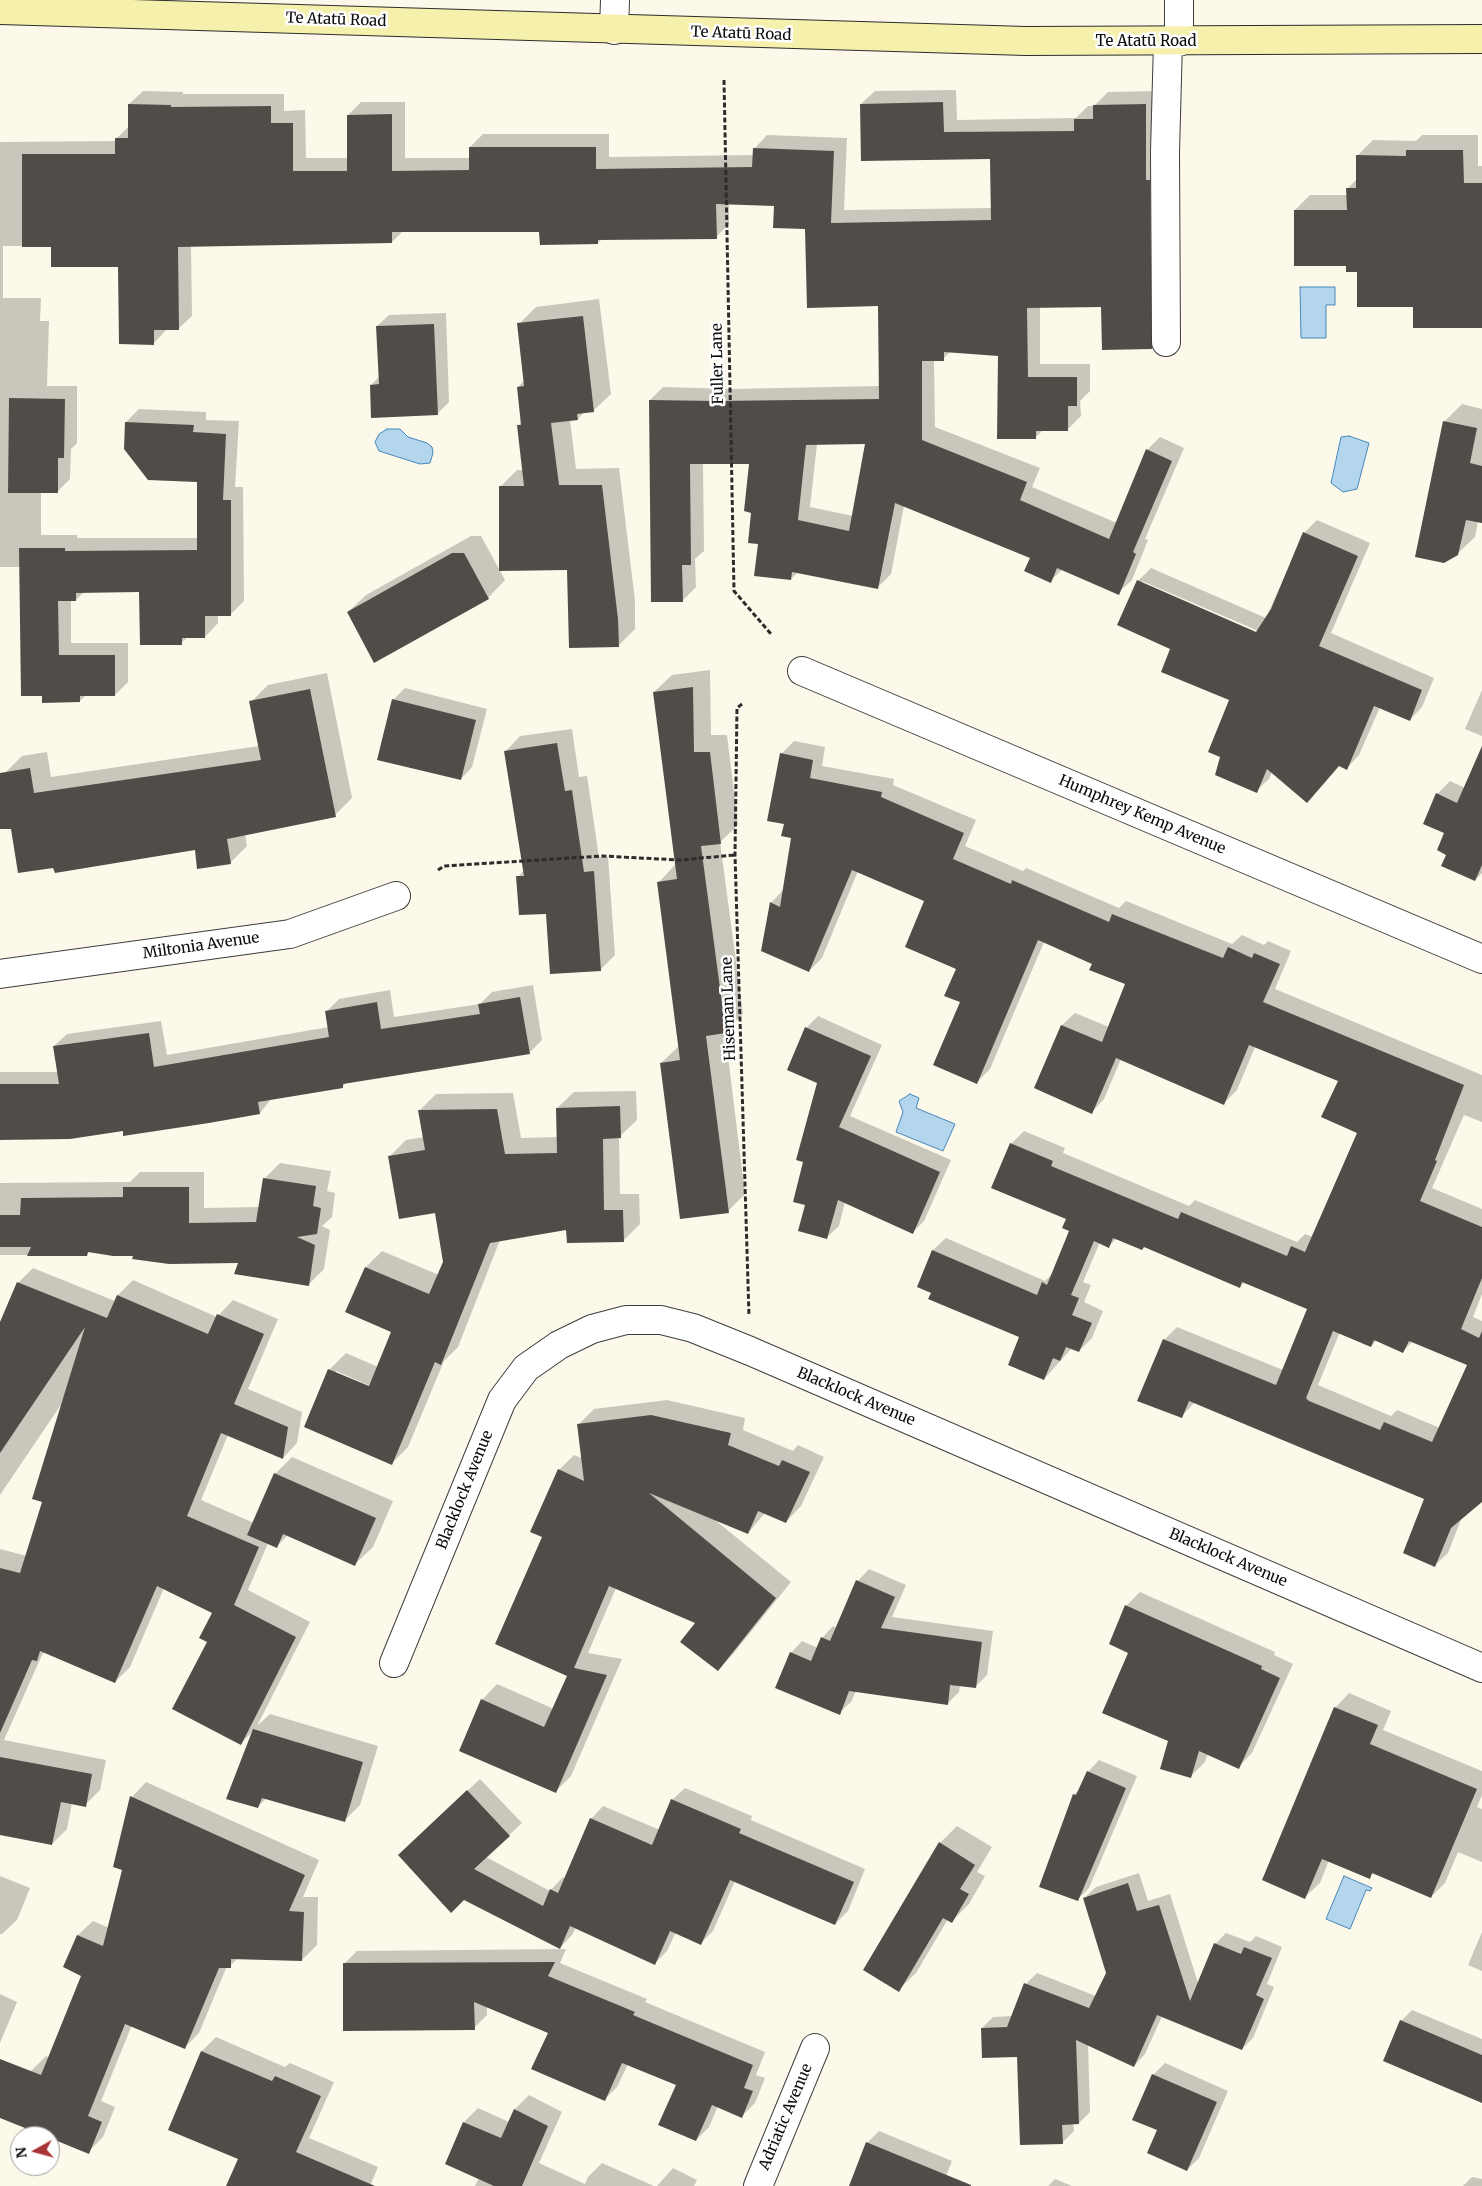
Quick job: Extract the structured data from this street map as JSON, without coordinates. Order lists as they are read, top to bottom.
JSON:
{
  "streets": {
    "main road": ["Te Atatū Road"],
    "street": [
      "Humphrey Kemp Avenue",
      "Miltonia Avenue",
      "Blacklock Avenue",
      "Adriatic Avenue"
    ],
    "path": ["Fuller Lane", "Hiseman Lane"]
  },
  "north": "left"
}
